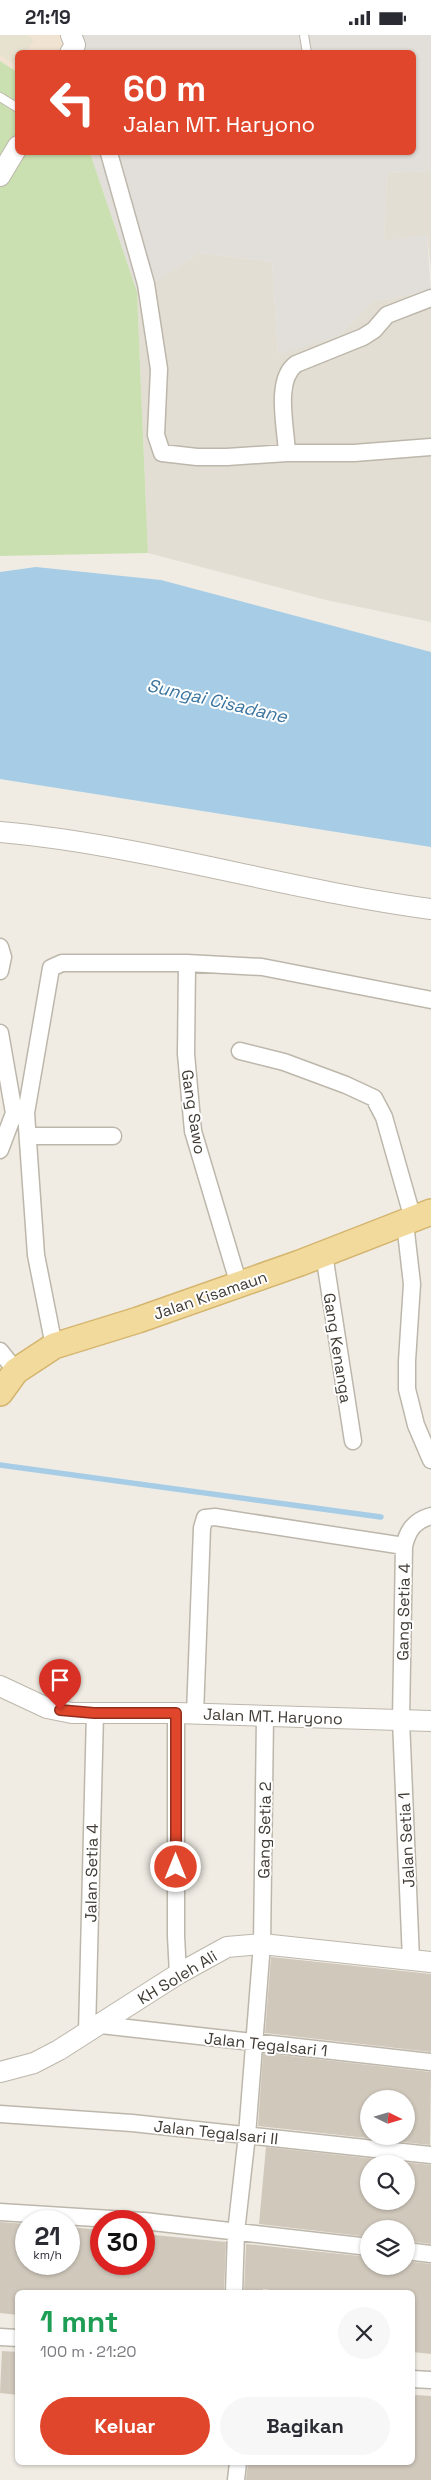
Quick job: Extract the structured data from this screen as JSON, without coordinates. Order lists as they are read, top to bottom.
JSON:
{
  "streets": {
    "main road": ["Jalan Kisamaun"],
    "street": [
      "Gang Sawo",
      "Gang Kenanga",
      "Gang Setia 4",
      "Jalan MT. Haryono",
      "Gang Setia 2",
      "Jalan Setia 1",
      "Jalan Setia 4",
      "KH Soleh Ali",
      "Jalan Tegalsari 1",
      "Jalan Tegalsari II"
    ]
  },
  "crossings": [
    ["Gang Sawo", "Jalan Kisamaun"],
    ["Jalan Kisamaun", "Gang Kenanga"],
    ["Gang Setia 4", "Jalan MT. Haryono"],
    ["Gang Setia 4", "Jalan Setia 1"],
    ["Jalan MT. Haryono", "Gang Setia 2"],
    ["Jalan MT. Haryono", "Jalan Setia 1"],
    ["Jalan MT. Haryono", "Jalan Setia 4"],
    ["Gang Setia 2", "KH Soleh Ali"],
    ["Gang Setia 2", "Jalan Tegalsari 1"],
    ["Gang Setia 2", "Jalan Tegalsari II"],
    ["Jalan Setia 1", "KH Soleh Ali"],
    ["Jalan Setia 4", "KH Soleh Ali"],
    ["Jalan Setia 4", "Jalan Tegalsari 1"],
    ["KH Soleh Ali", "Jalan Tegalsari 1"]
  ],
  "water": ["Sungai Cisadane"],
  "north": "right",
  "page": {
    "status": "21:19",
    "turn": ["60 m", "Jalan MT. Haryono"],
    "speed": "21 km/h",
    "limit": "30",
    "heading": ["1 mnt", "100 m · 21:20"],
    "buttons": ["Keluar", "Bagikan"]
  }
}
